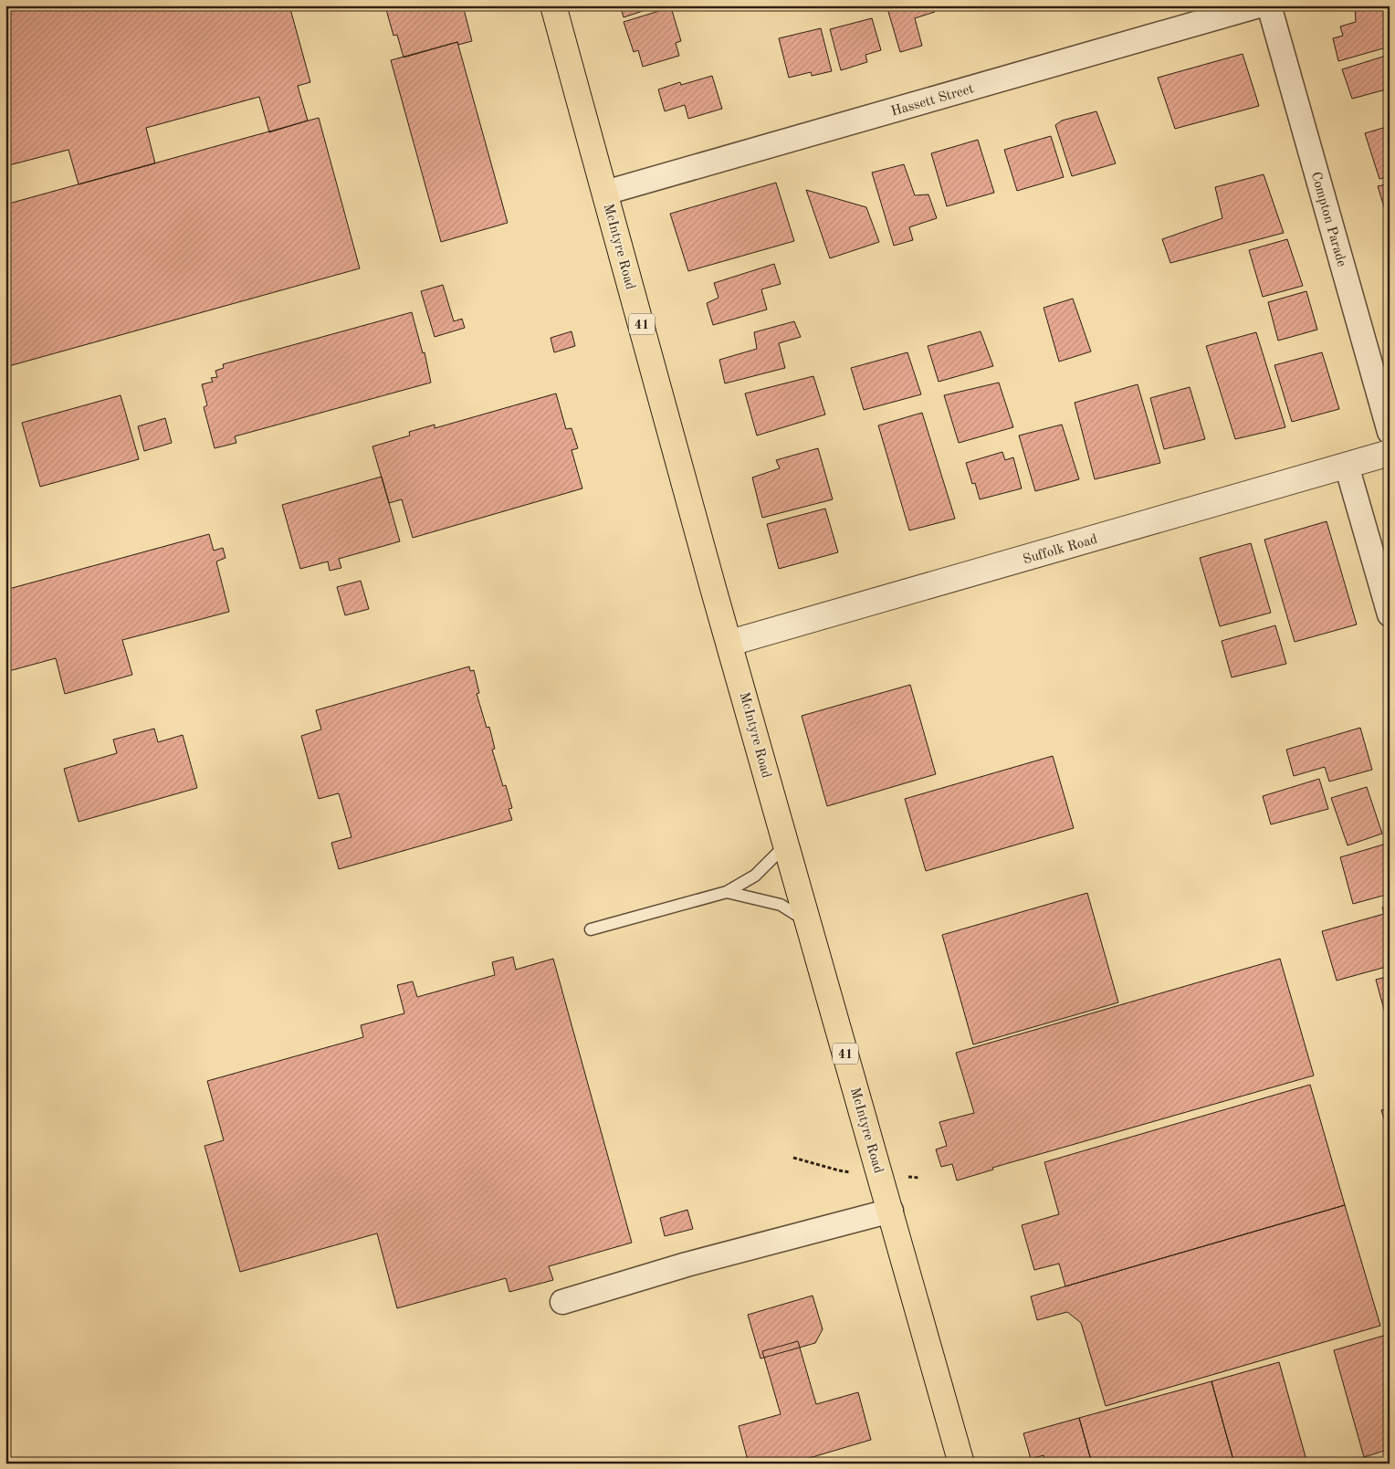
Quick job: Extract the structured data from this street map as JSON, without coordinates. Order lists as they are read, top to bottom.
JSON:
{
  "streets": {
    "main road": ["McIntyre Road", "41"],
    "street": ["Hassett Street", "Compton Parade", "Suffolk Road"]
  },
  "crossings": [
    ["Hassett Street", "McIntyre Road"],
    ["McIntyre Road", "Suffolk Road"]
  ]
}
